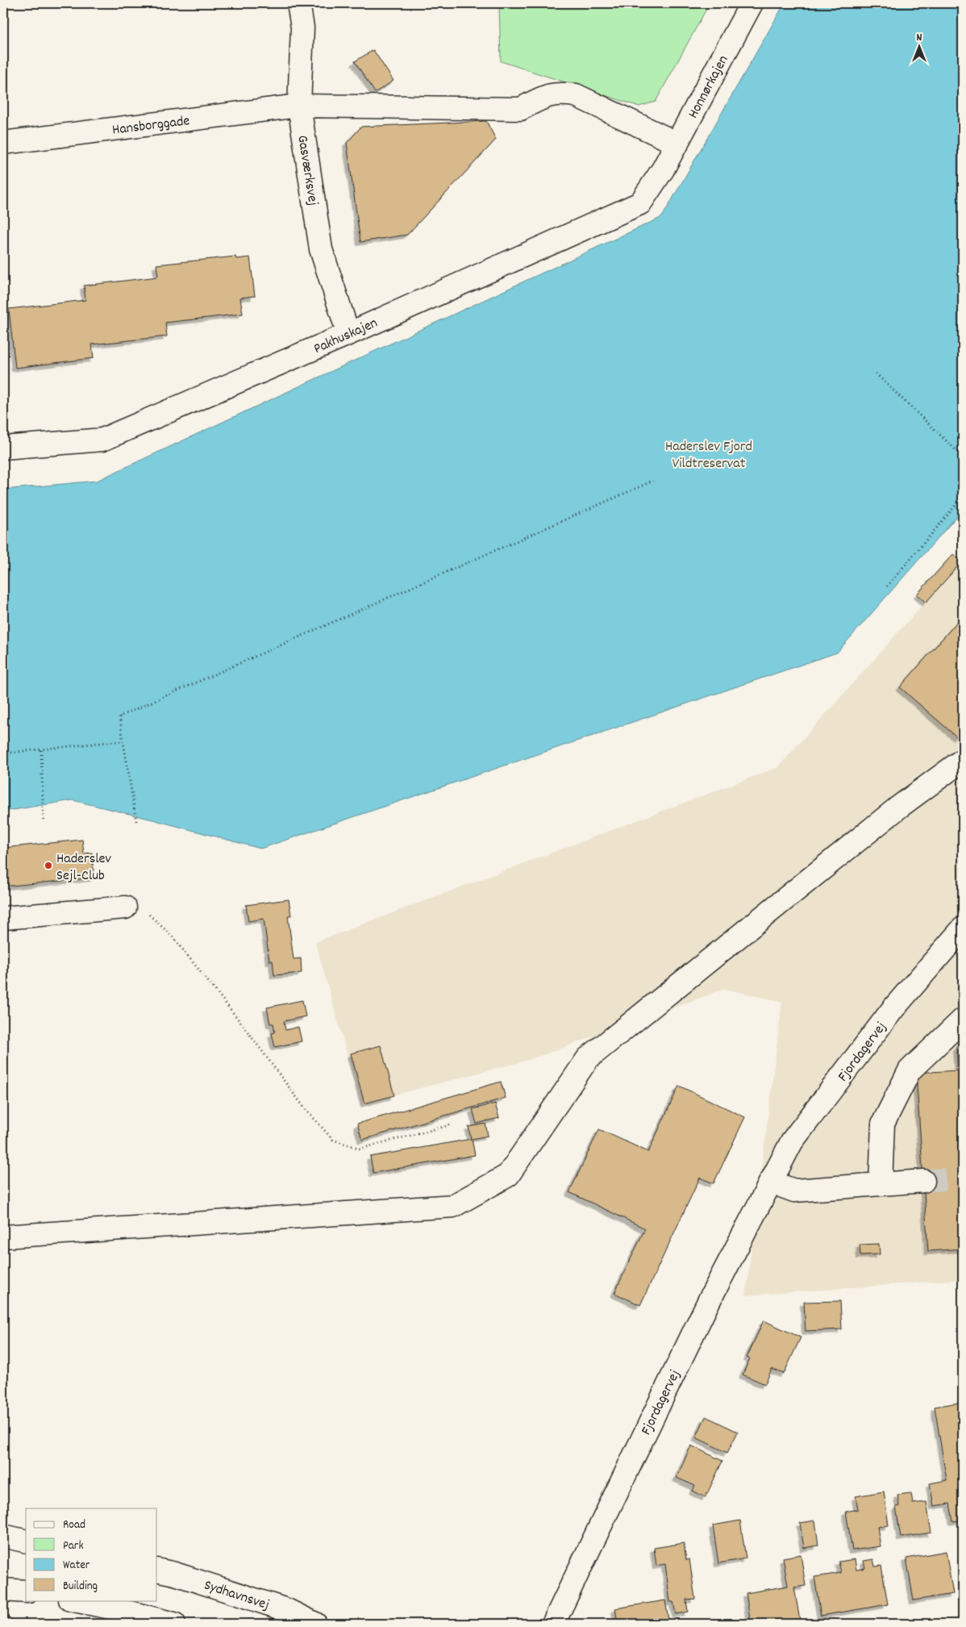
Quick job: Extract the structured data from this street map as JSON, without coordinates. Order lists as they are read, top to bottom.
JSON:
{
  "streets": {
    "street": [
      "Honnørkajen",
      "Hansborggade",
      "Gasværksvej",
      "Pakhuskajen",
      "Fjordagervej",
      "Sydhavnsvej"
    ]
  },
  "crossings": [
    ["Honnørkajen", "Hansborggade"],
    ["Honnørkajen", "Pakhuskajen"],
    ["Hansborggade", "Gasværksvej"],
    ["Gasværksvej", "Pakhuskajen"]
  ],
  "parks": ["Haderslev Fjord Vildtreservat"],
  "places": ["Haderslev Sejl-Club"],
  "legend": [
    "Road",
    "Park",
    "Water",
    "Building"
  ],
  "north": "top"
}
